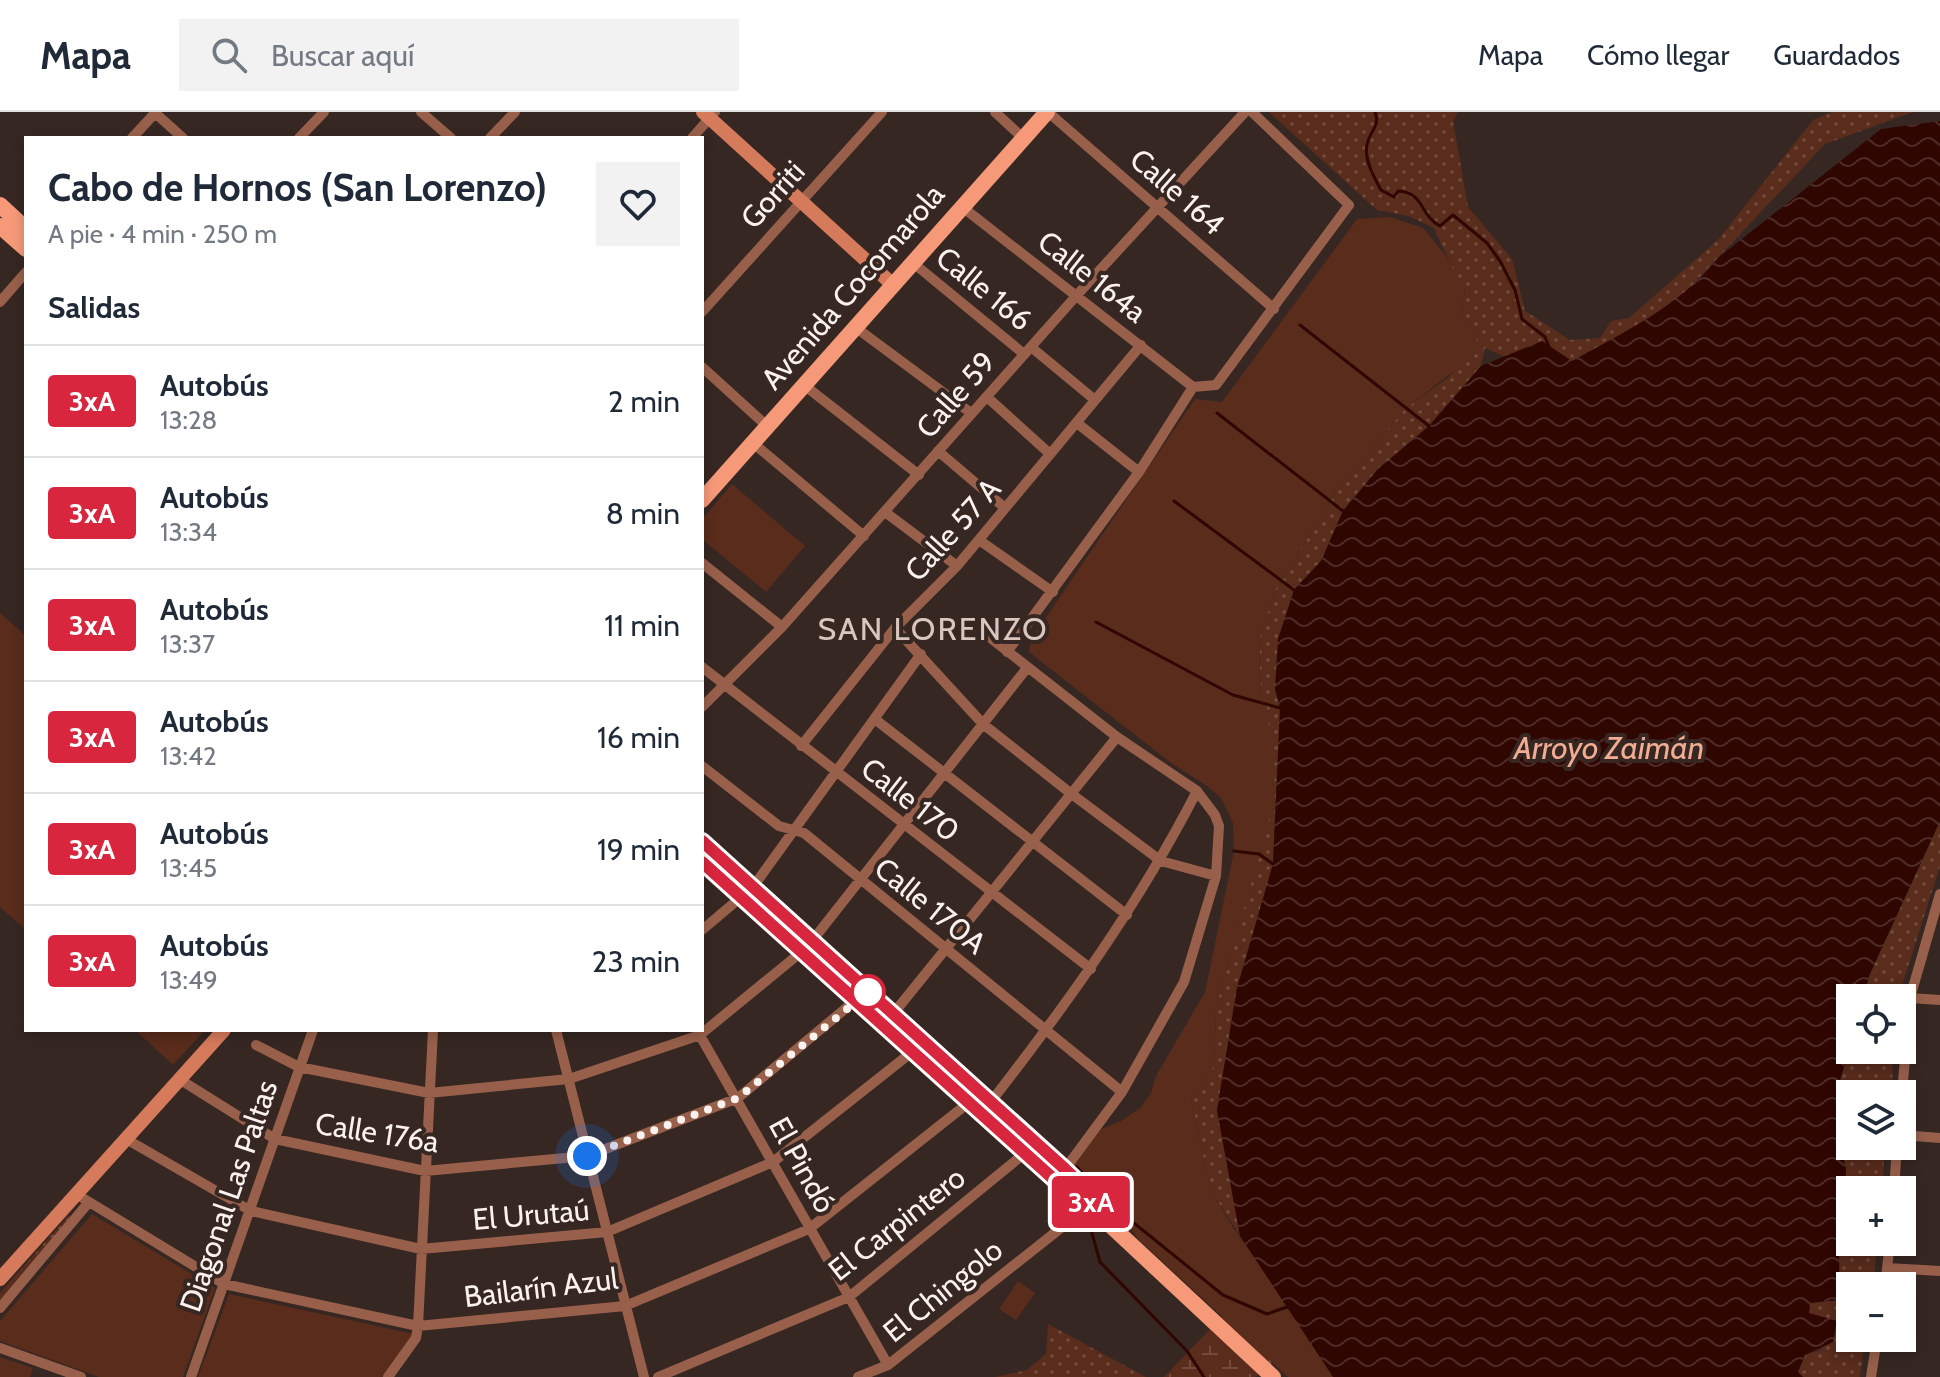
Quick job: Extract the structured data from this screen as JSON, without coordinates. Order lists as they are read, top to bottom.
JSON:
{
  "streets": {
    "main road": ["Avenida Cocomarola"],
    "street": [
      "Calle 164",
      "Gorriti",
      "Calle 164a",
      "Calle 166",
      "Calle 59",
      "Calle 57 A",
      "Calle 170",
      "Calle 170A",
      "Calle 176a",
      "El Pindó",
      "Diagonal Las Paltas",
      "El Urutaú",
      "El Carpintero",
      "Bailarín Azul",
      "El Chingolo"
    ]
  },
  "crossings": [
    ["Calle 164", "Avenida Cocomarola"],
    ["Calle 164", "Calle 59"],
    ["Calle 164a", "Avenida Cocomarola"],
    ["Calle 164a", "Calle 59"],
    ["Calle 164a", "Calle 57 A"],
    ["Avenida Cocomarola", "Calle 166"],
    ["Calle 166", "Calle 59"],
    ["Calle 166", "Calle 57 A"],
    ["Calle 59", "Calle 170"],
    ["Calle 57 A", "Calle 170"],
    ["Calle 170", "Bailarín Azul"],
    ["Calle 170A", "Bailarín Azul"],
    ["Calle 176a", "El Pindó"],
    ["Calle 176a", "Diagonal Las Paltas"],
    ["El Pindó", "El Urutaú"],
    ["El Pindó", "El Carpintero"],
    ["El Pindó", "Bailarín Azul"],
    ["El Pindó", "El Chingolo"],
    ["Diagonal Las Paltas", "El Urutaú"],
    ["Diagonal Las Paltas", "Bailarín Azul"]
  ],
  "districts": ["SAN LORENZO"],
  "water": ["Arroyo Zaimán"],
  "lines": ["bus line 3xA"],
  "page": {
    "header": "Mapa",
    "search": "Buscar aquí",
    "nav": ["Mapa", "Cómo llegar", "Guardados"],
    "on_map": "3xA",
    "heading": [
      ["Cabo de Hornos (San Lorenzo)", "A pie · 4 min · 250 m"],
      "Salidas"
    ],
    "list": [
      {
        "mark": "3xA",
        "name": "Autobús",
        "note": "13:28",
        "value": "2 min"
      },
      {
        "mark": "3xA",
        "name": "Autobús",
        "note": "13:34",
        "value": "8 min"
      },
      {
        "mark": "3xA",
        "name": "Autobús",
        "note": "13:37",
        "value": "11 min"
      },
      {
        "mark": "3xA",
        "name": "Autobús",
        "note": "13:42",
        "value": "16 min"
      },
      {
        "mark": "3xA",
        "name": "Autobús",
        "note": "13:45",
        "value": "19 min"
      },
      {
        "mark": "3xA",
        "name": "Autobús",
        "note": "13:49",
        "value": "23 min"
      }
    ],
    "map_buttons": ["+", "−"]
  }
}
